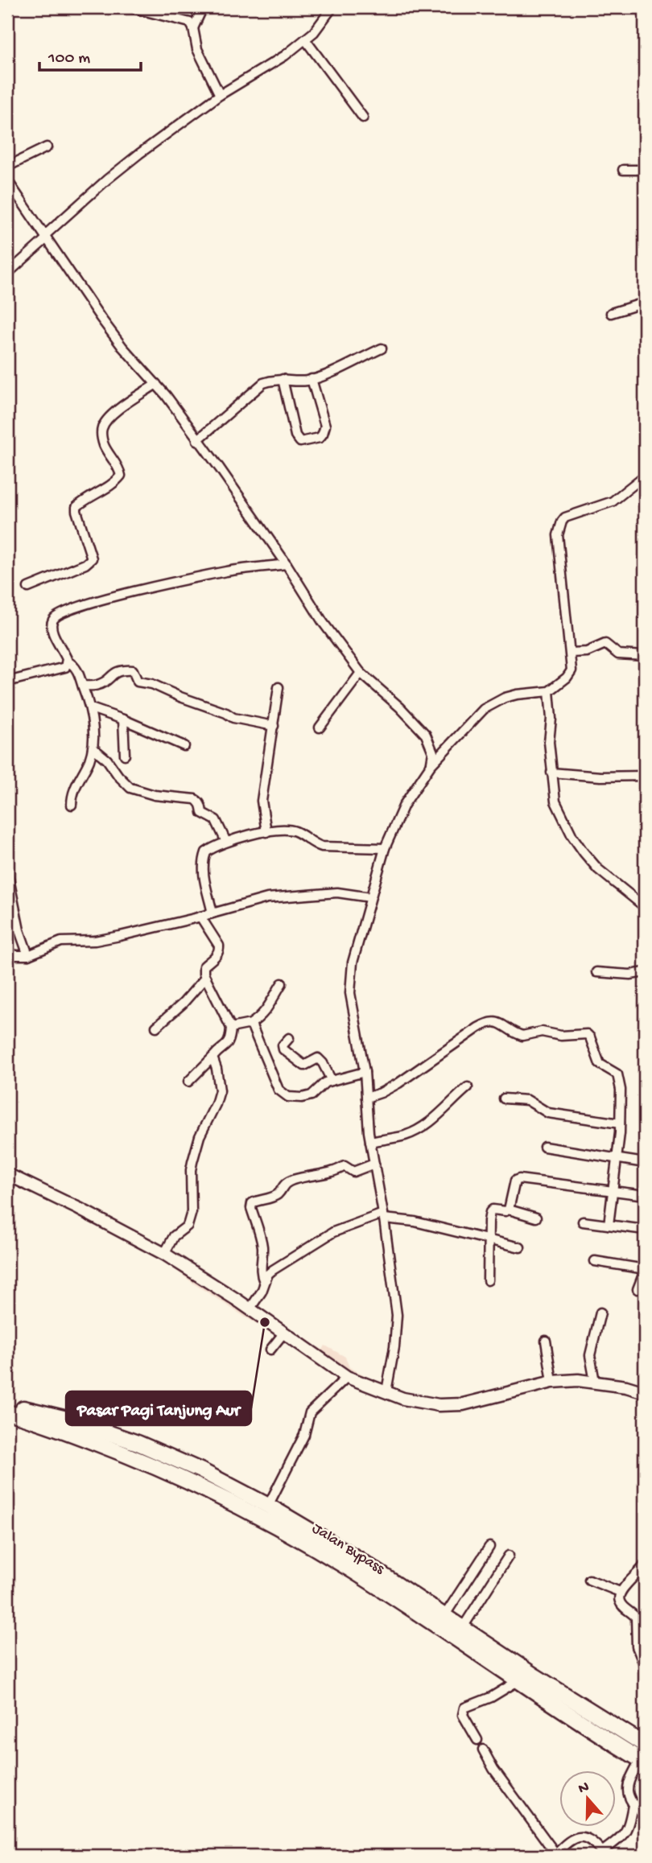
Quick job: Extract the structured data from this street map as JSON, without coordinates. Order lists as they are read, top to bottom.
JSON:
{
  "streets": {
    "highway": ["Jalan Bypass"]
  },
  "places": ["Pasar Pagi Tanjung Aur"],
  "scale_bar": "100 m",
  "north": "top"
}
